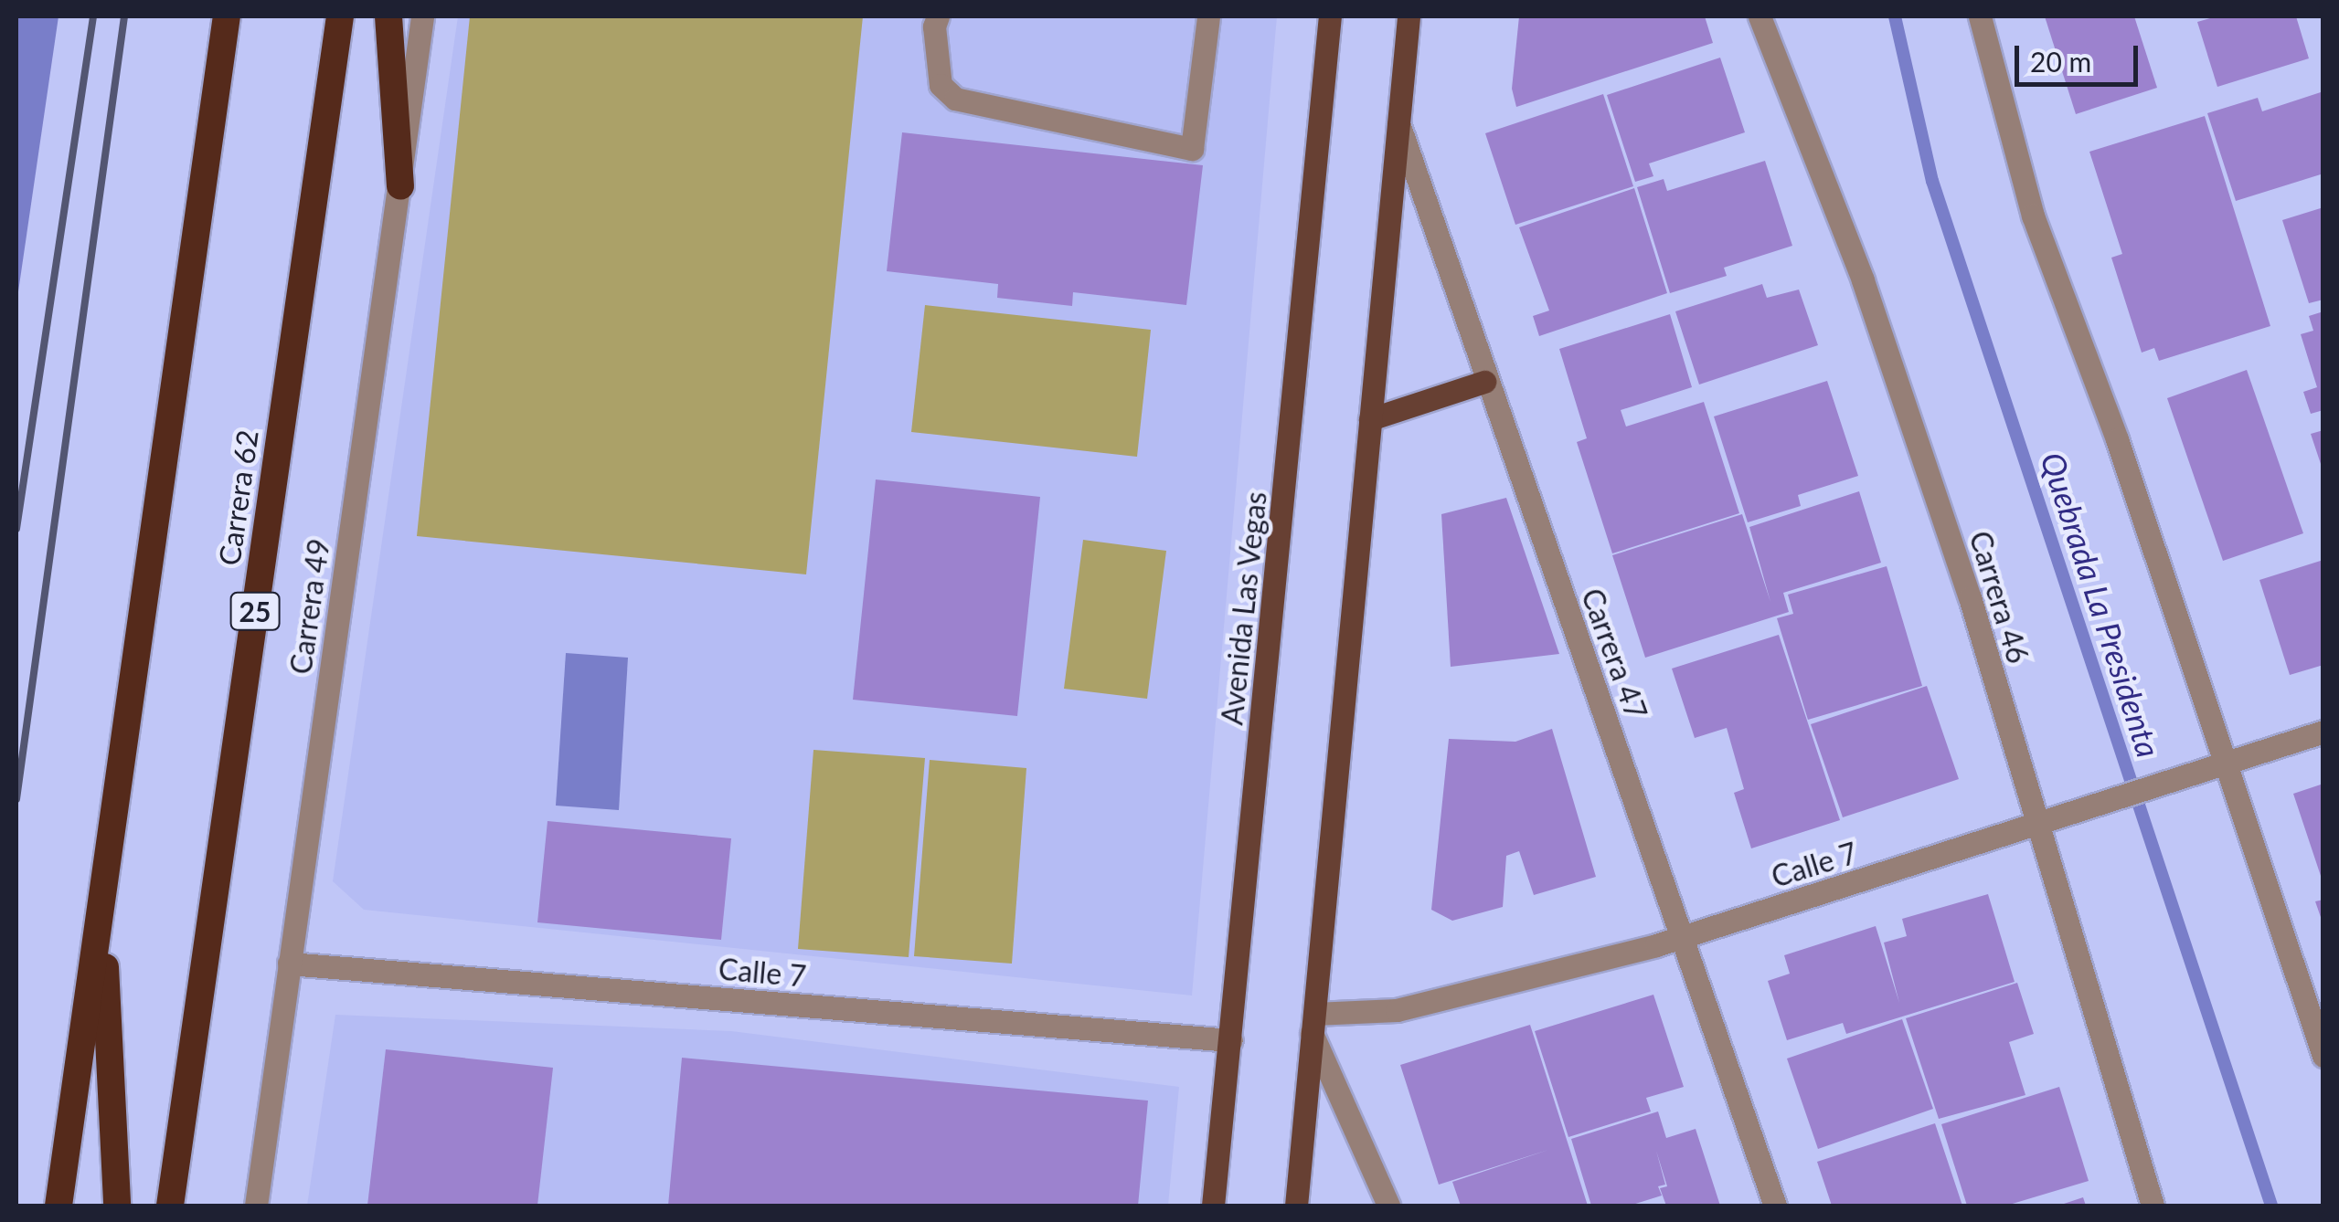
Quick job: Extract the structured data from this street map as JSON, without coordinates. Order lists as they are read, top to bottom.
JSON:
{
  "streets": {
    "highway": ["Carrera 62", "25"],
    "main road": ["Avenida Las Vegas"],
    "street": [
      "Carrera 46",
      "Carrera 49",
      "Carrera 47",
      "Calle 7"
    ]
  },
  "crossings": [
    ["Carrera 46", "Calle 7"],
    ["Carrera 49", "Calle 7"],
    ["Avenida Las Vegas", "Calle 7"],
    ["Carrera 47", "Calle 7"]
  ],
  "water": ["Quebrada La Presidenta"],
  "scale_bar": "20 m"
}
